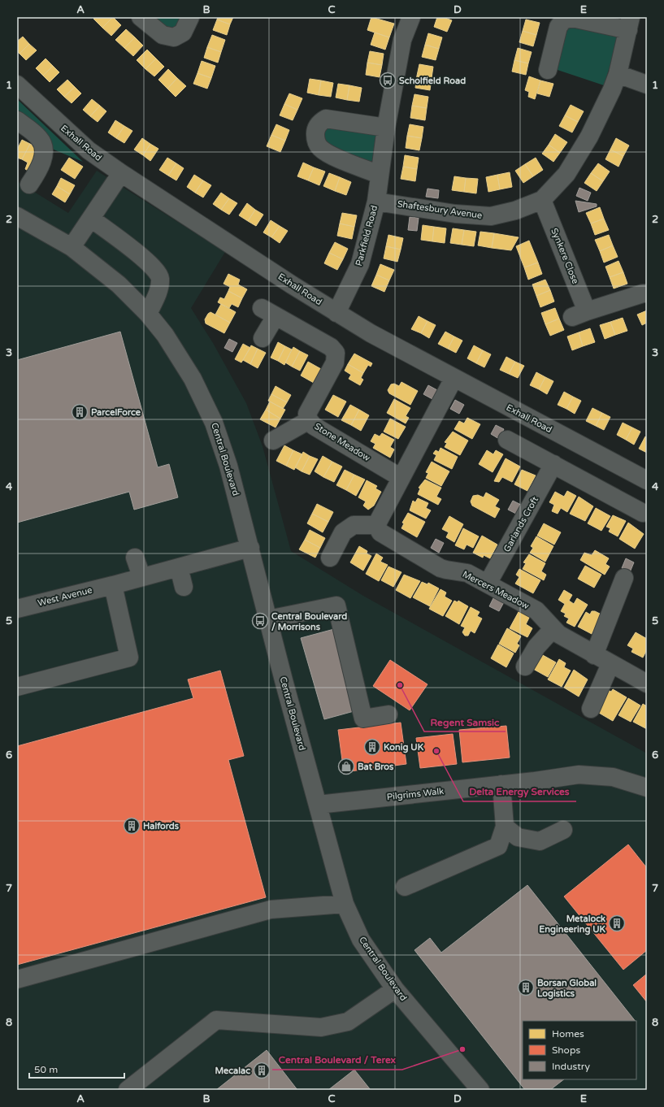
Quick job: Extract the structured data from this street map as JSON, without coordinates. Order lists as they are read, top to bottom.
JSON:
{
  "streets": {
    "street": [
      "Exhall Road",
      "Shaftesbury Avenue",
      "Parkfield Road",
      "Synkere Close",
      "Stone Meadow",
      "Central Boulevard",
      "Garlands Croft",
      "Mercers Meadow",
      "West Avenue",
      "Pilgrims Walk"
    ]
  },
  "crossings": [
    ["Exhall Road", "Parkfield Road"],
    ["Shaftesbury Avenue", "Parkfield Road"],
    ["Shaftesbury Avenue", "Synkere Close"],
    ["Central Boulevard", "West Avenue"],
    ["Central Boulevard", "Pilgrims Walk"],
    ["Garlands Croft", "Mercers Meadow"]
  ],
  "places": {
    "bus stop": ["Scholfield Road", "Central Boulevard / Morrisons"],
    "building": [
      "ParcelForce",
      "Konig UK",
      "Halfords",
      "Metalock Engineering UK",
      "Borsan Global Logistics",
      "Mecalac"
    ],
    "other": ["Regent Samsic", "Delta Energy Services", "Central Boulevard / Terex"],
    "shop": ["Bat Bros"]
  },
  "legend": ["Homes", "Shops", "Industry"],
  "scale_bar": "50 m",
  "grid": {
    "columns": [
      "A",
      "B",
      "C",
      "D",
      "E"
    ],
    "rows": [
      "1",
      "2",
      "3",
      "4",
      "5",
      "6",
      "7",
      "8"
    ]
  }
}
